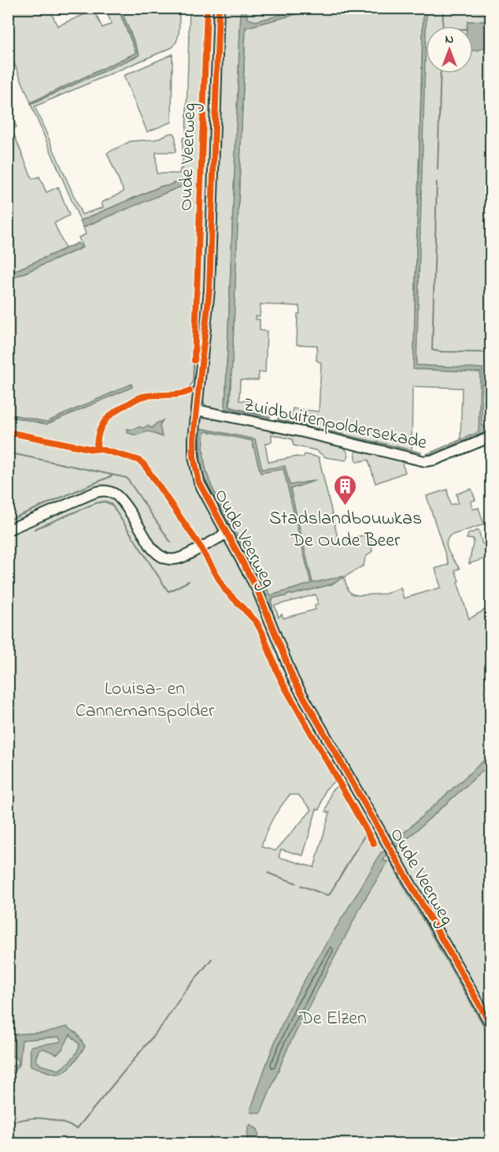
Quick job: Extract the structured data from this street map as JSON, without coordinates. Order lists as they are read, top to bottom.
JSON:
{
  "streets": {
    "street": ["Oude Veerweg", "Zuidbuitenpoldersekade"]
  },
  "crossings": [
    ["Oude Veerweg", "Zuidbuitenpoldersekade"]
  ],
  "parks": ["Louisa- en Cannemanspolder", "De Elzen"],
  "places": {
    "building": ["Stadslandbouwkas De Oude Beer"]
  },
  "north": "top"
}
